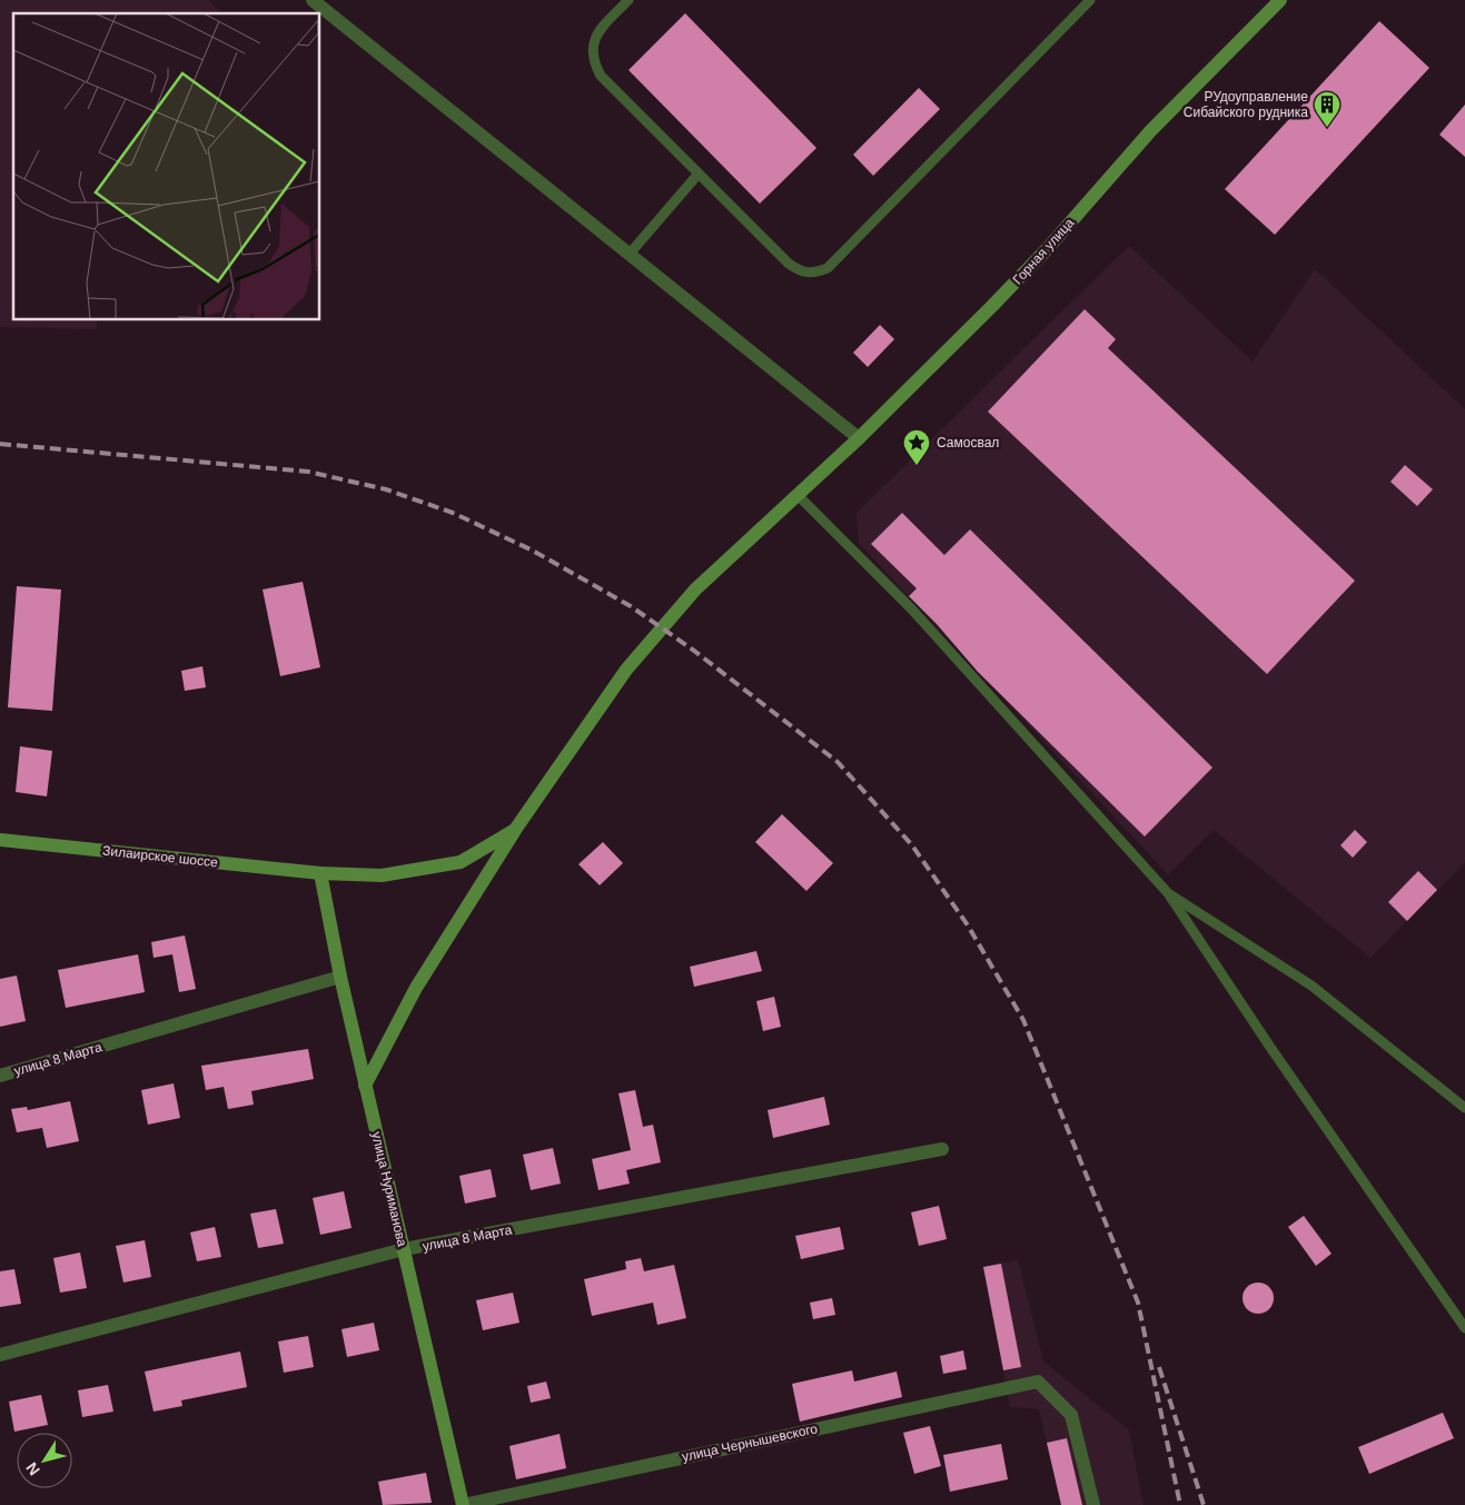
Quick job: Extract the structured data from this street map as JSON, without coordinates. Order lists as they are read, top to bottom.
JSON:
{
  "streets": {
    "main road": ["Горная улица", "Зилаирское шоссе", "улица Нуриманова"],
    "street": ["улица 8 Марта", "улица Чернышевского"]
  },
  "crossings": [
    ["Горная улица", "Зилаирское шоссе"],
    ["Горная улица", "улица Нуриманова"],
    ["Зилаирское шоссе", "улица Нуриманова"],
    ["улица 8 Марта", "улица Нуриманова"],
    ["улица Нуриманова", "улица Чернышевского"]
  ],
  "places": {
    "building": ["РУдоуправление Сибайского рудника"],
    "place": ["Самосвал"]
  },
  "north": "bottom left"
}
